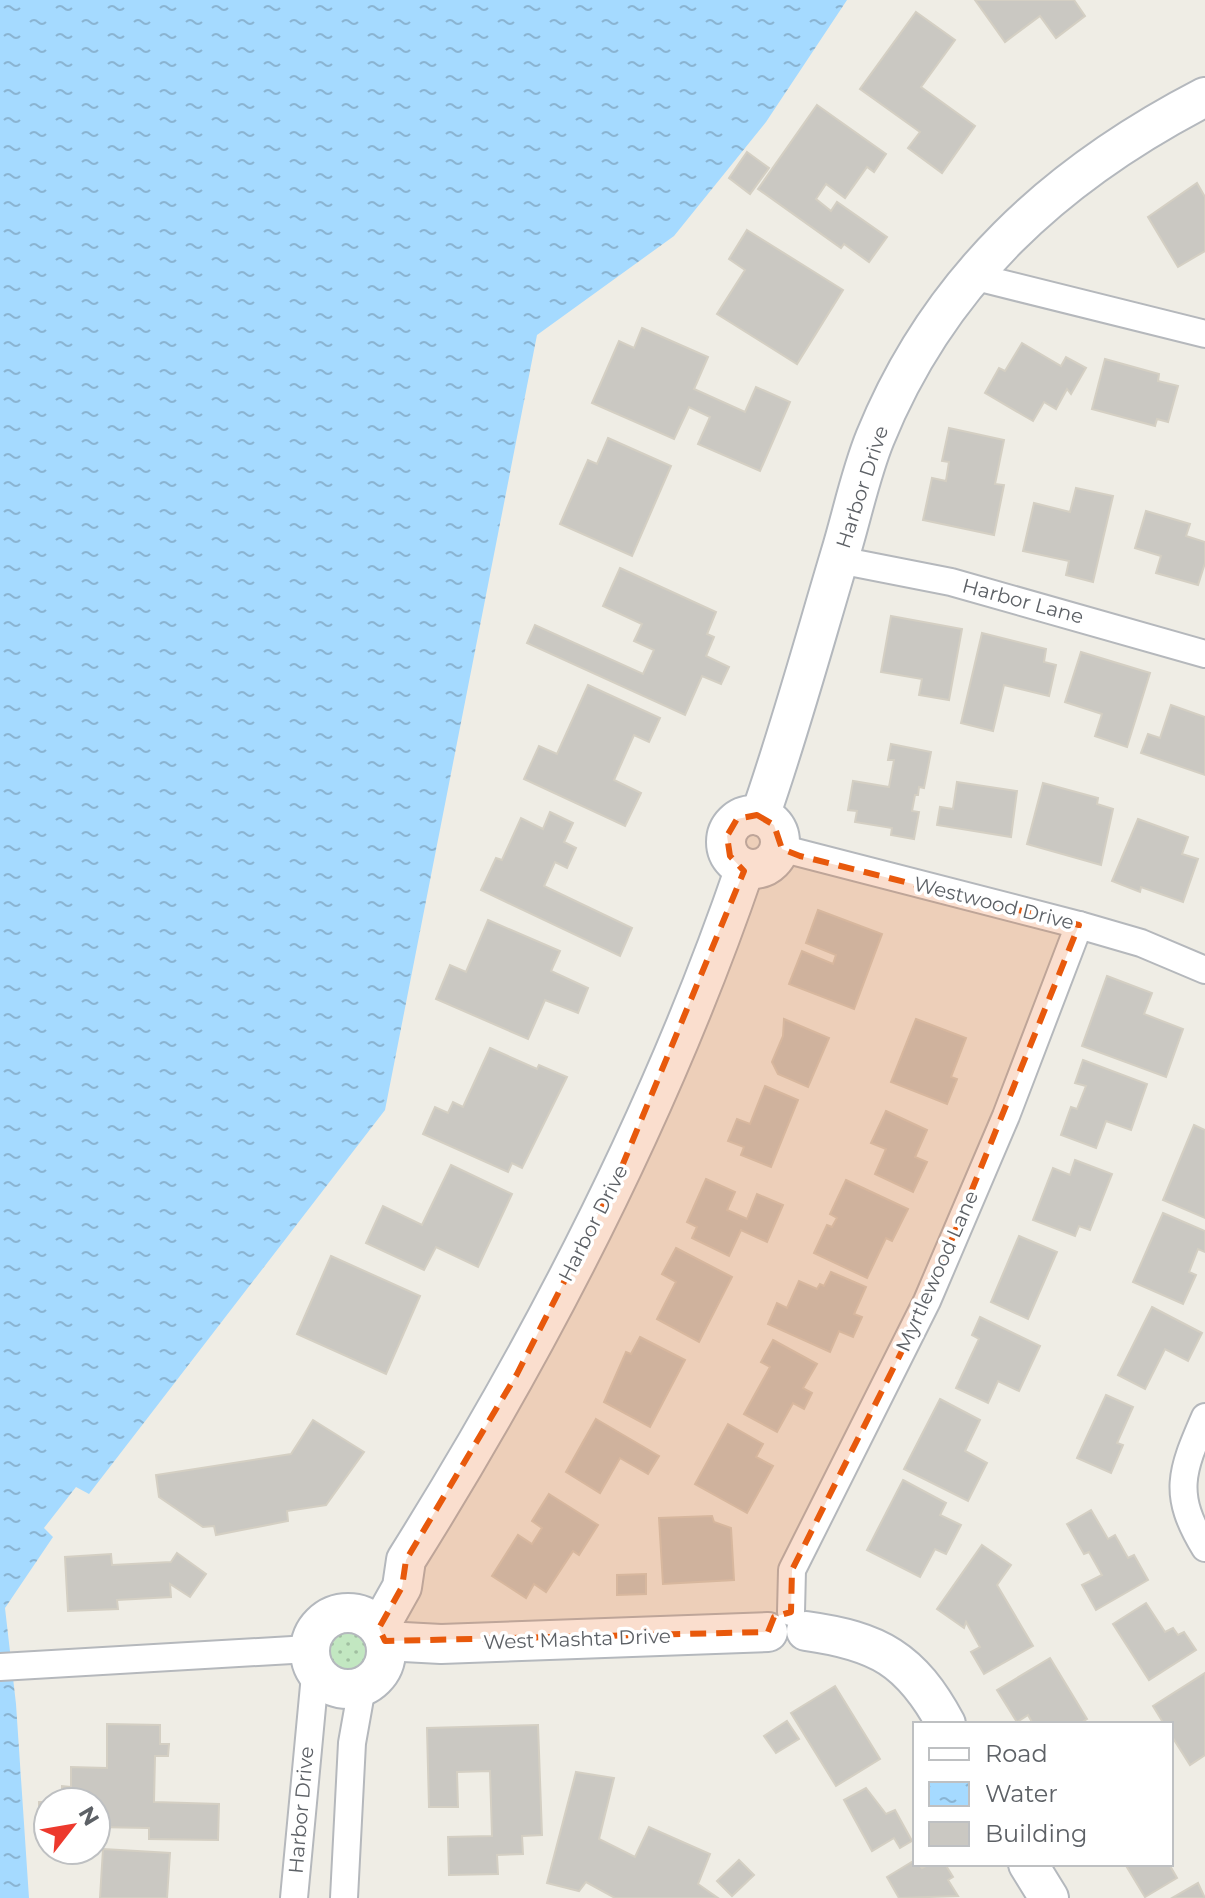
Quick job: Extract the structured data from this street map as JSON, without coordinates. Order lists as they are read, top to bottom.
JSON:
{
  "streets": {
    "street": [
      "Harbor Drive",
      "Harbor Lane",
      "Westwood Drive",
      "Myrtlewood Lane",
      "West Mashta Drive"
    ]
  },
  "crossings": [
    ["Harbor Drive", "Harbor Lane"],
    ["Harbor Drive", "Westwood Drive"],
    ["Harbor Drive", "West Mashta Drive"],
    ["Westwood Drive", "Myrtlewood Lane"],
    ["Myrtlewood Lane", "West Mashta Drive"]
  ],
  "legend": ["Road", "Water", "Building"],
  "north": "top right"
}
